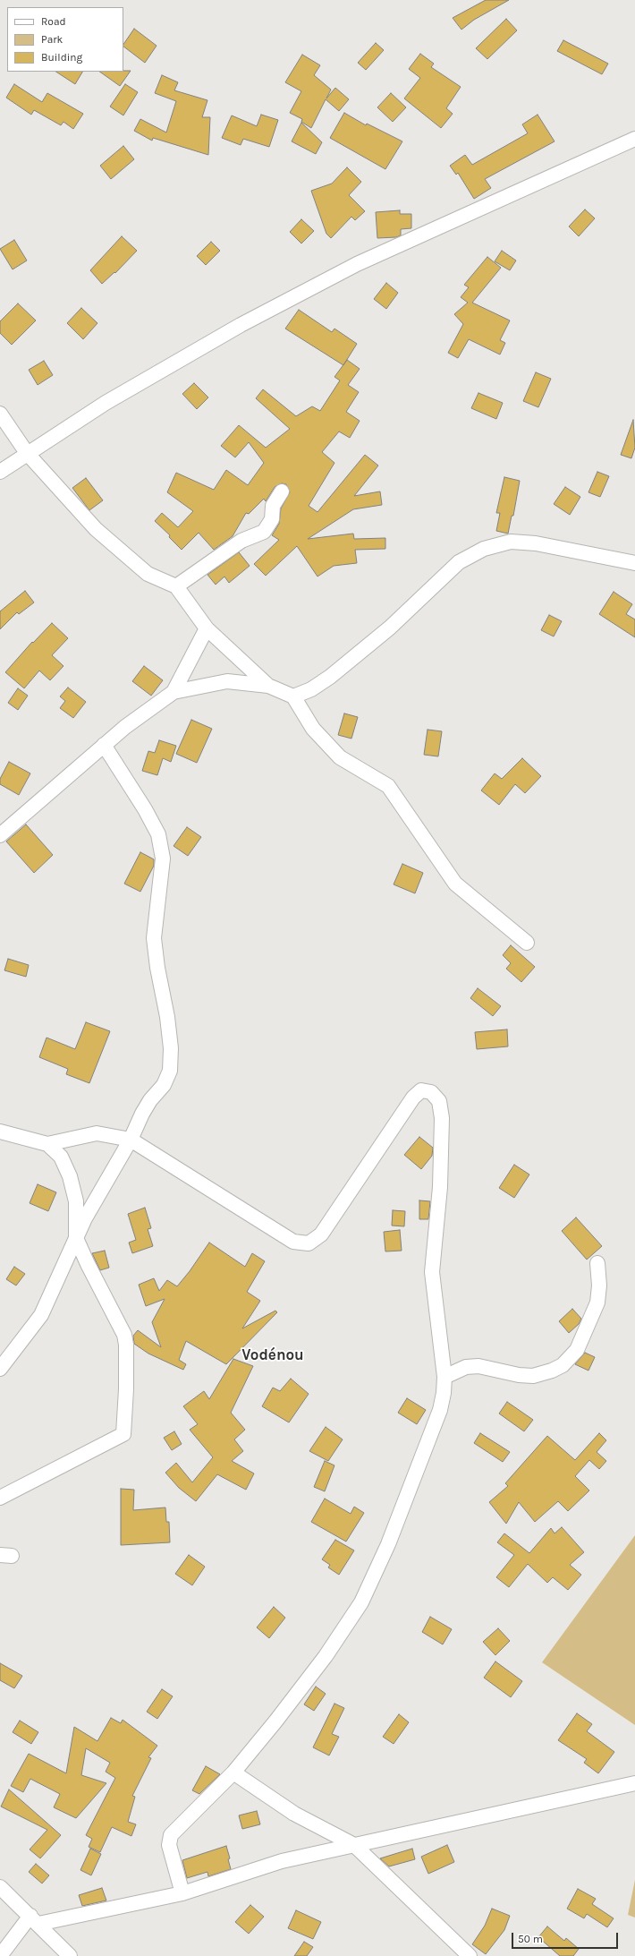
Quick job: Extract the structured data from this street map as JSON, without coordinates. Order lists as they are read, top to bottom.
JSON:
{
  "districts": ["Vodénou"],
  "legend": ["Road", "Park", "Building"],
  "scale_bar": "50 m"
}
